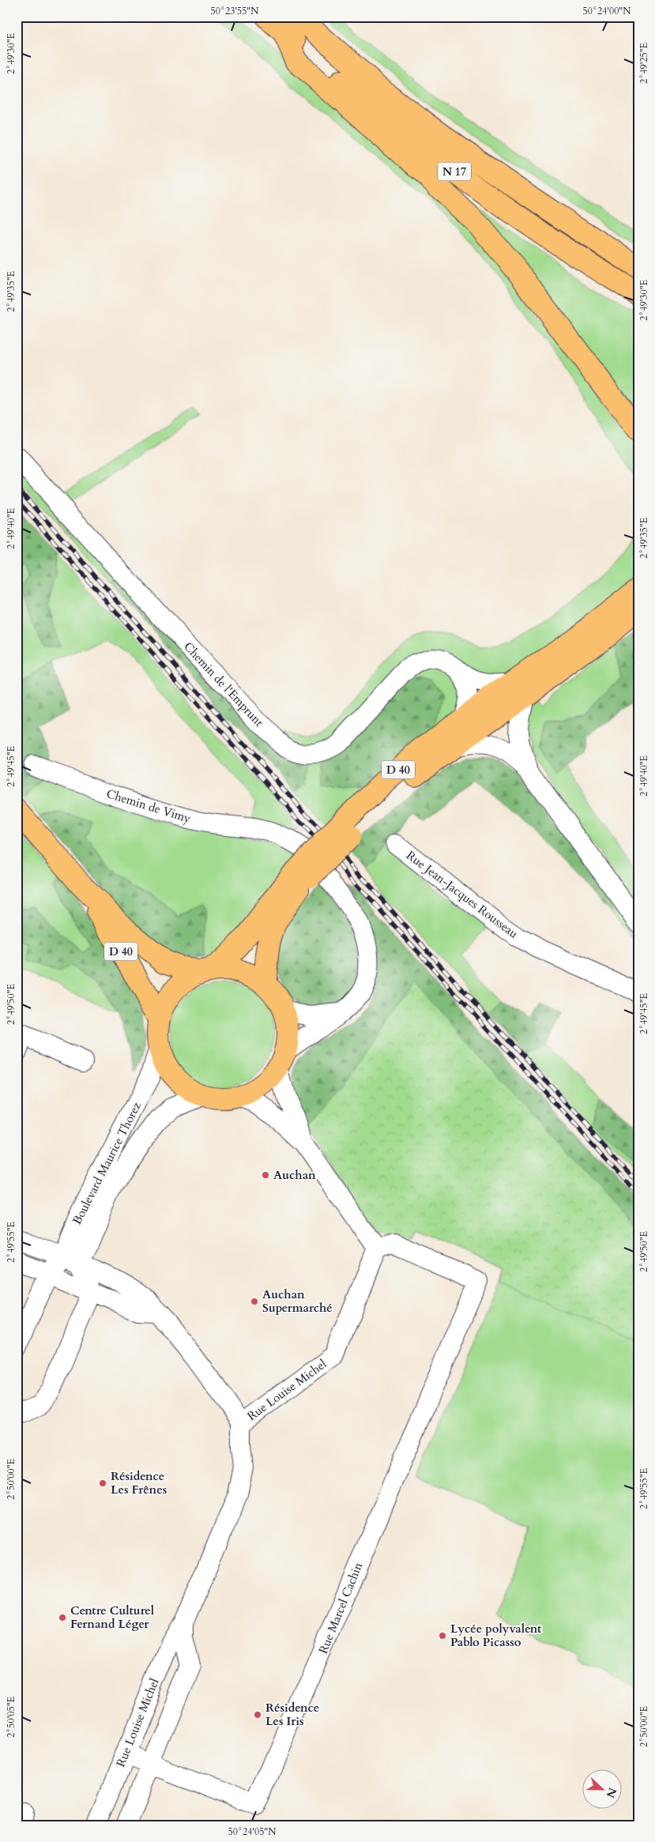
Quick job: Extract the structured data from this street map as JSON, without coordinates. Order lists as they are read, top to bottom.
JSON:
{
  "streets": {
    "main road": ["N 17", "D 40"],
    "street": [
      "Chemin de l'Emprunt",
      "Chemin de Vimy",
      "Rue Jean-Jacques Rousseau",
      "Boulevard Maurice Thorez",
      "Rue Louise Michel",
      "Rue Marcel Cachin"
    ]
  },
  "crossings": [
    ["Chemin de l'Emprunt", "D 40"],
    ["D 40", "Chemin de Vimy"],
    ["D 40", "Boulevard Maurice Thorez"],
    ["Chemin de Vimy", "Boulevard Maurice Thorez"],
    ["Rue Louise Michel", "Rue Marcel Cachin"]
  ],
  "places": [
    "Auchan",
    "Auchan Supermarché",
    "Résidence Les Frênes",
    "Centre Culturel Fernand Léger",
    "Lycée polyvalent Pablo Picasso",
    "Résidence Les Iris"
  ],
  "north": "right",
  "coordinates": [
    "50°23'55\"N",
    "50°24'00\"N",
    "2°49'30\"E",
    "2°49'25\"E",
    "2°49'35\"E",
    "2°49'40\"E",
    "2°49'45\"E",
    "2°49'50\"E",
    "2°49'55\"E",
    "2°50'00\"E",
    "2°50'05\"E",
    "50°24'05\"N"
  ]
}
